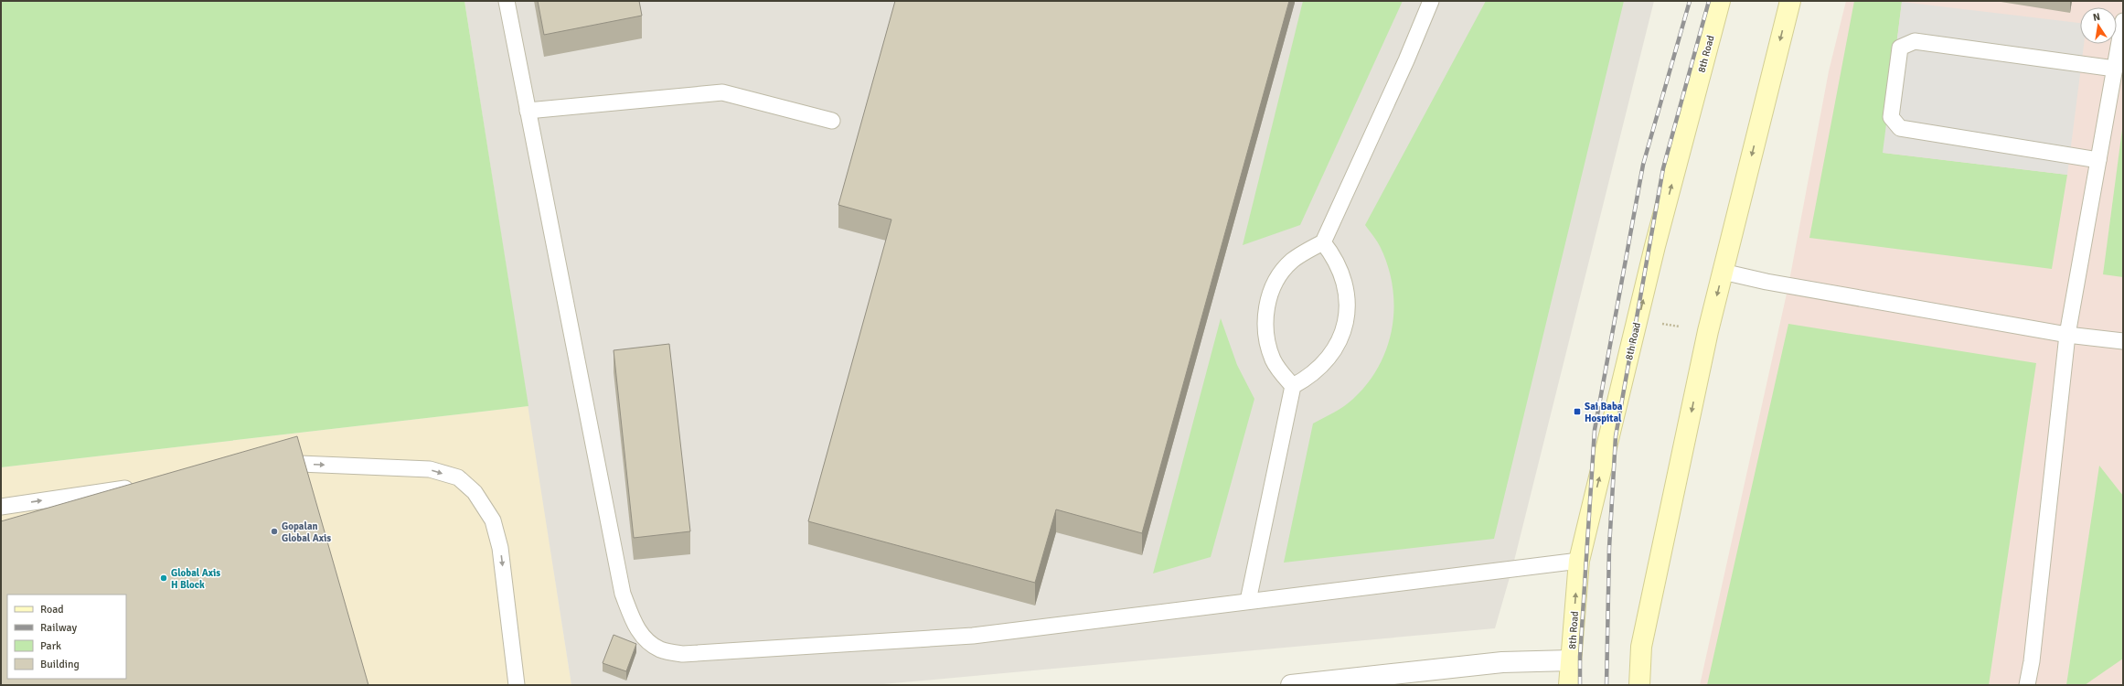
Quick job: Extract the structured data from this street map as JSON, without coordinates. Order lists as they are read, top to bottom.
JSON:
{
  "streets": {
    "main road": ["8th Road"]
  },
  "places": {
    "transit": ["Sai Baba Hospital"],
    "other": ["Gopalan Global Axis", "Global Axis H Block"]
  },
  "legend": [
    "Road",
    "Railway",
    "Park",
    "Building"
  ],
  "north": "top"
}
